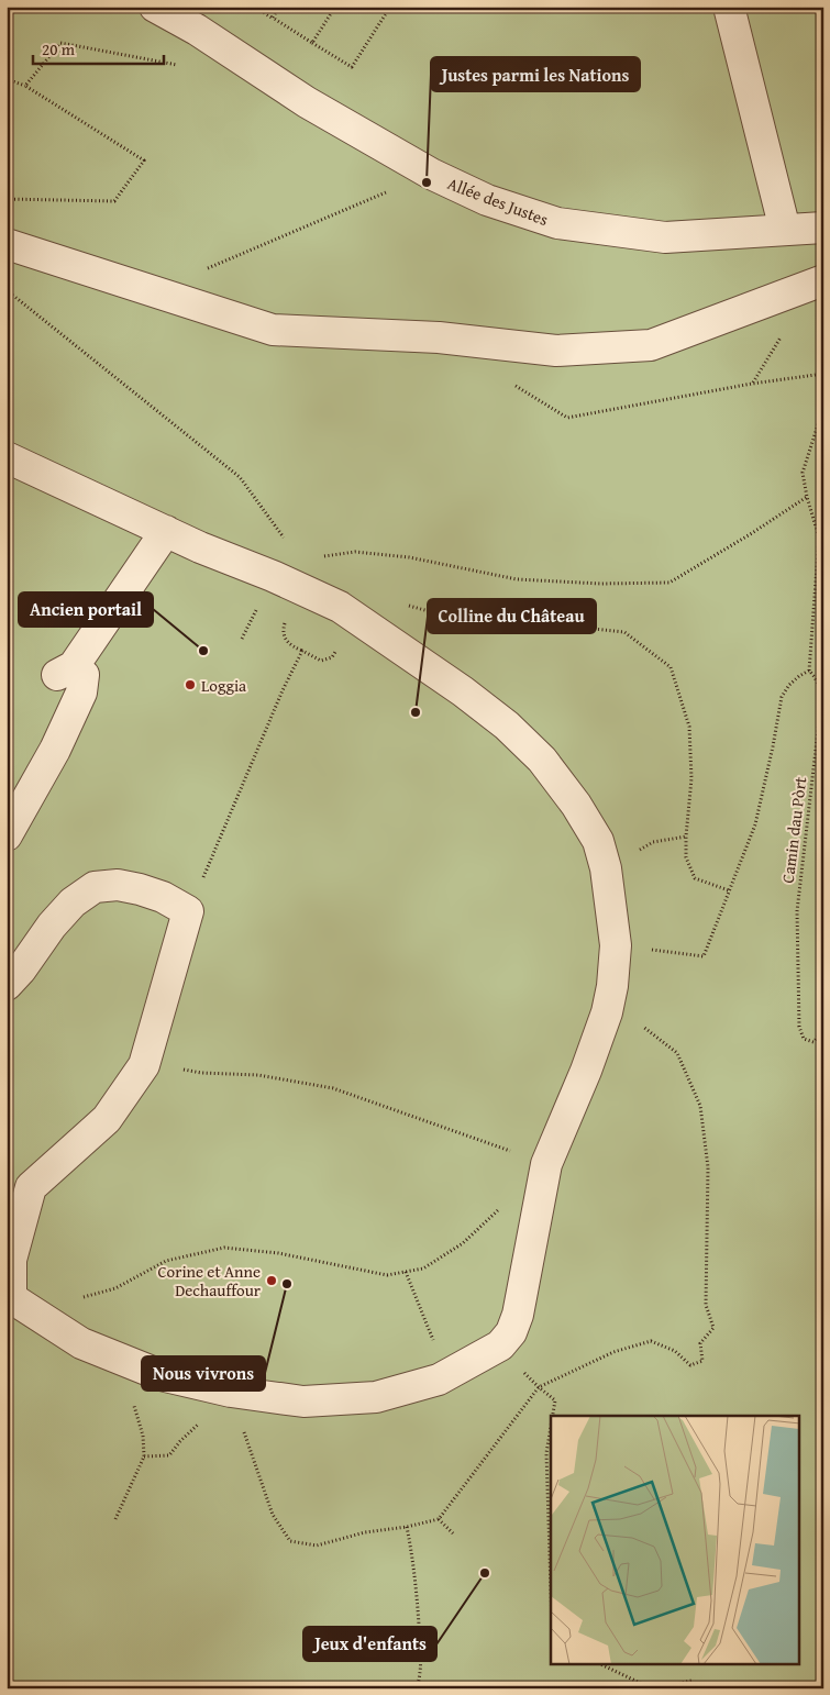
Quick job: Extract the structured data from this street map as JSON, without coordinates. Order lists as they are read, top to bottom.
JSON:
{
  "streets": {
    "street": ["Allée des Justes"],
    "path": ["Camin dau Pòrt"]
  },
  "places": [
    "Justes parmi les Nations",
    "Ancien portail",
    "Loggia",
    "Colline du Château",
    "Corine et Anne Dechauffour",
    "Nous vivrons",
    "Jeux d'enfants"
  ],
  "scale_bar": "20 m"
}
